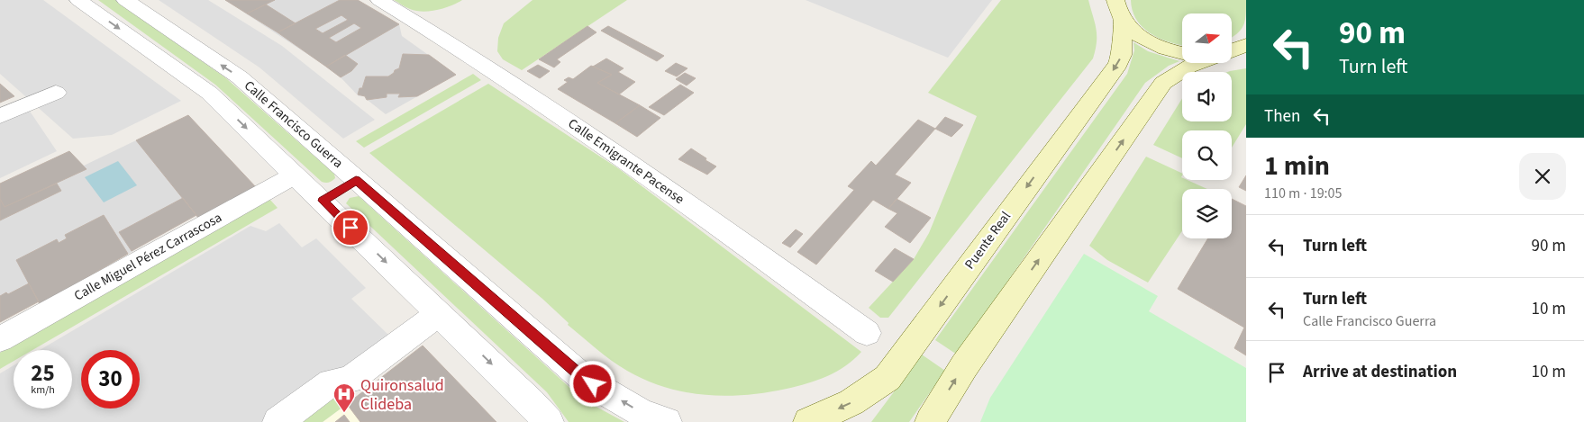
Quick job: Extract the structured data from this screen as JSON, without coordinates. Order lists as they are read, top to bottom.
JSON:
{
  "streets": {
    "main road": ["Puente Real"],
    "street": ["Calle Francisco Guerra", "Calle Emigrante Pacense", "Calle Miguel Pérez Carrascosa"]
  },
  "places": {
    "hospital": ["Quironsalud Clideba"]
  },
  "north": "right",
  "page": {
    "turn": ["90 m", "Turn left"],
    "then": "Then",
    "heading": ["1 min", "110 m · 19:05"],
    "list": [
      {
        "name": "Turn left",
        "value": "90 m"
      },
      {
        "name": "Turn left",
        "note": "Calle Francisco Guerra",
        "value": "10 m"
      },
      {
        "name": "Arrive at destination",
        "value": "10 m"
      }
    ],
    "speed": "25 km/h",
    "limit": "30"
  }
}
